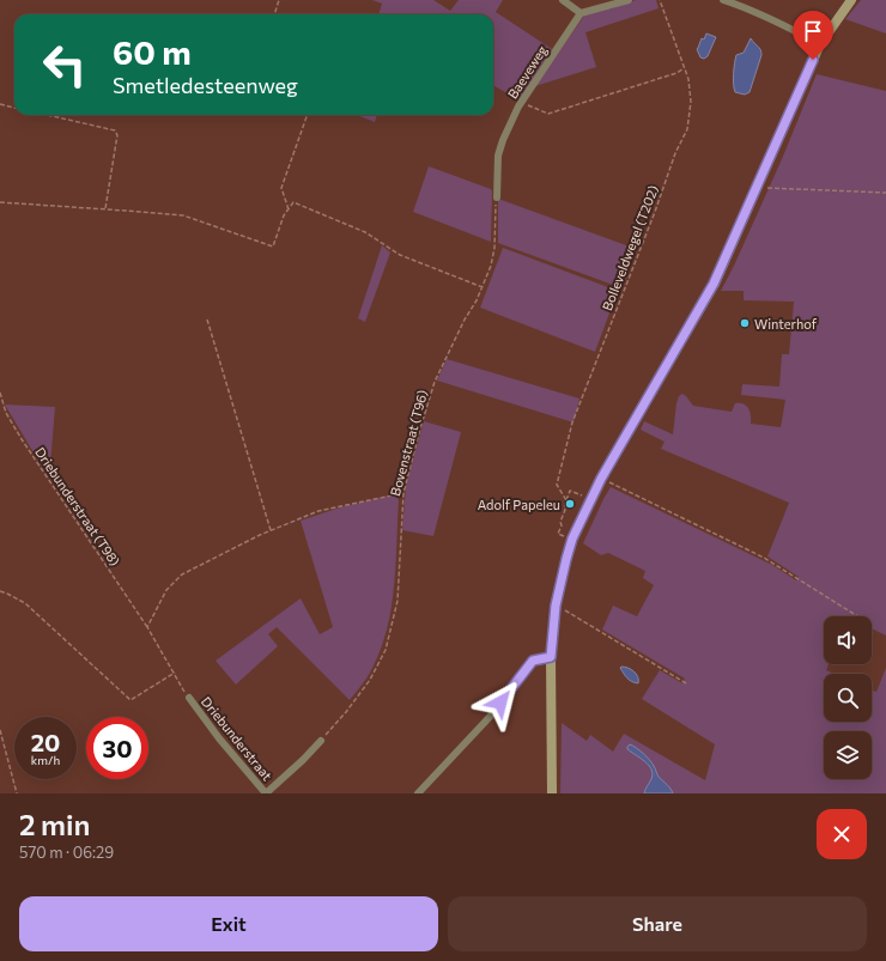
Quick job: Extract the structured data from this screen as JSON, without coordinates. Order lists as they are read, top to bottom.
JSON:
{
  "streets": {
    "street": ["Baeveweg", "Driebunderstraat"],
    "path": ["Bolleveldwegel (T202)", "Bovenstraat (T96)", "Driebunderstraat (T98)"]
  },
  "crossings": [
    ["Baeveweg", "Bovenstraat (T96)"]
  ],
  "places": ["Winterhof", "Adolf Papeleu"],
  "page": {
    "turn": ["60 m", "Smetledesteenweg"],
    "speed": "20 km/h",
    "limit": "30",
    "heading": ["2 min", "570 m · 06:29"],
    "buttons": ["Exit", "Share"]
  }
}
